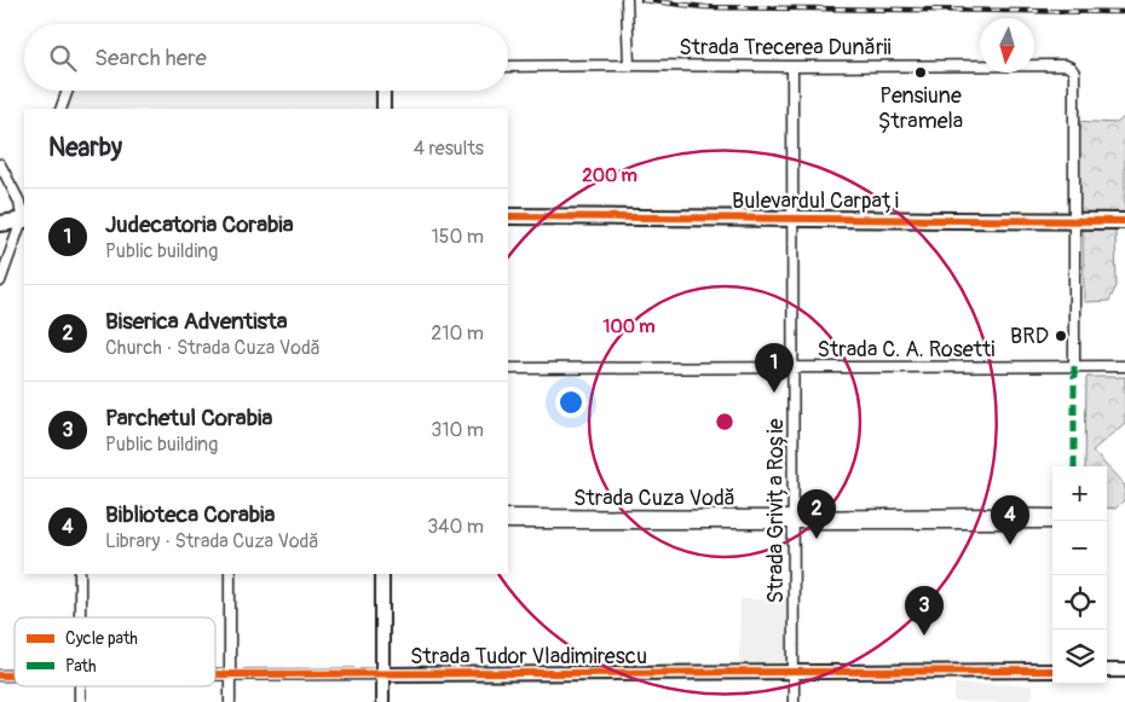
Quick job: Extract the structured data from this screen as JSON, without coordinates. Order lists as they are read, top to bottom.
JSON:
{
  "streets": {
    "main road": ["Bulevardul Carpați"],
    "street": [
      "Strada Trecerea Dunării",
      "Strada C. A. Rosetti",
      "Strada Cuza Vodă",
      "Strada Grivița Roșie",
      "Strada Tudor Vladimirescu"
    ]
  },
  "crossings": [
    ["Strada Trecerea Dunării", "Bulevardul Carpați"],
    ["Strada Trecerea Dunării", "Strada Grivița Roșie"],
    ["Bulevardul Carpați", "Strada Grivița Roșie"],
    ["Strada C. A. Rosetti", "Strada Grivița Roșie"],
    ["Strada Cuza Vodă", "Strada Grivița Roșie"],
    ["Strada Grivița Roșie", "Strada Tudor Vladimirescu"]
  ],
  "places": ["Pensiune Ștramela", "BRD"],
  "legend": ["Cycle path", "Path"],
  "north": "bottom",
  "page": {
    "search": "Search here",
    "heading": ["Nearby", "4 results"],
    "list": [
      {
        "mark": "1",
        "name": "Judecatoria Corabia",
        "note": "Public building",
        "value": "150 m"
      },
      {
        "mark": "2",
        "name": "Biserica Adventista",
        "note": "Church · Strada Cuza Vodă",
        "value": "210 m"
      },
      {
        "mark": "3",
        "name": "Parchetul Corabia",
        "note": "Public building",
        "value": "310 m"
      },
      {
        "mark": "4",
        "name": "Biblioteca Corabia",
        "note": "Library · Strada Cuza Vodă",
        "value": "340 m"
      }
    ],
    "pins": [
      "1",
      "2",
      "4",
      "3"
    ],
    "map_buttons": ["+", "−"]
  },
  "rings": ["200 m", "100 m"]
}
